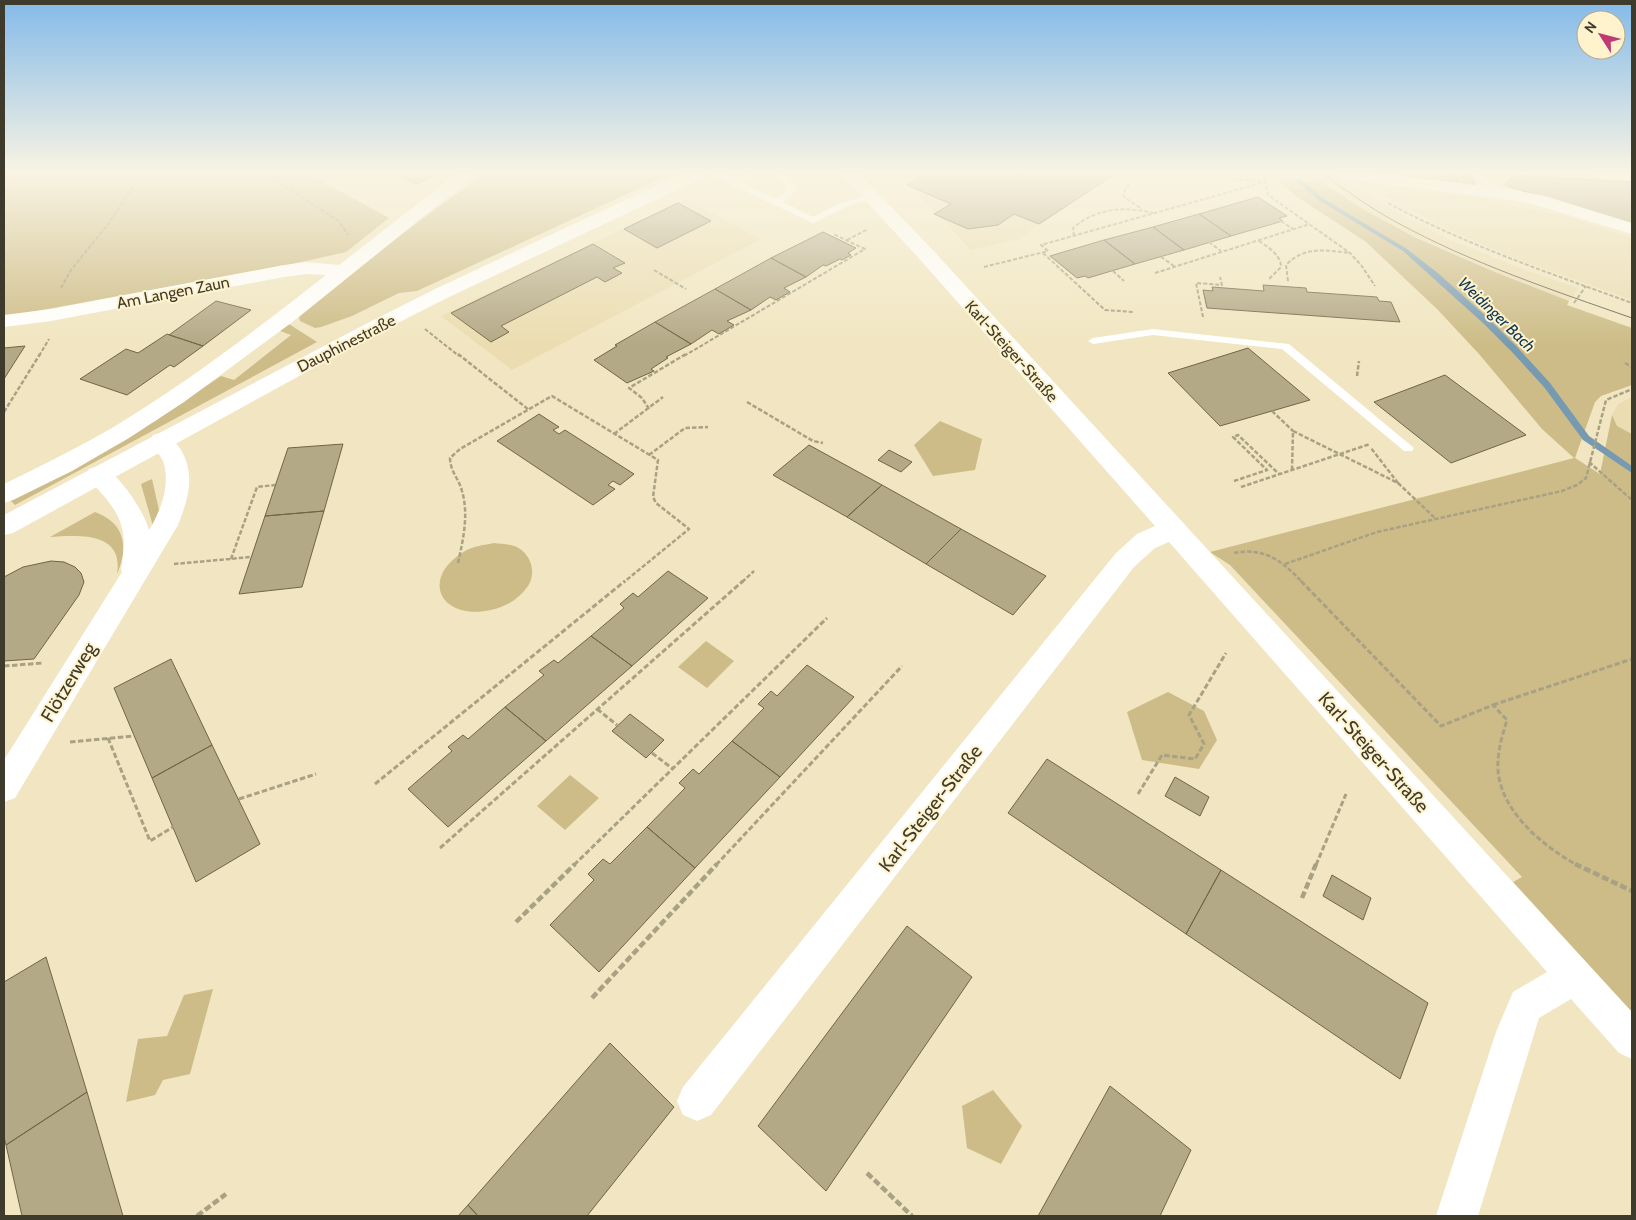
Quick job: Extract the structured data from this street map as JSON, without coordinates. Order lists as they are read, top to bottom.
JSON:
{
  "streets": {
    "street": [
      "Am Langen Zaun",
      "Dauphinestraße",
      "Karl-Steiger-Straße",
      "Flötzerweg"
    ]
  },
  "crossings": [
    ["Dauphinestraße", "Flötzerweg"]
  ],
  "water": ["Weidinger Bach"],
  "north": "top left"
}
